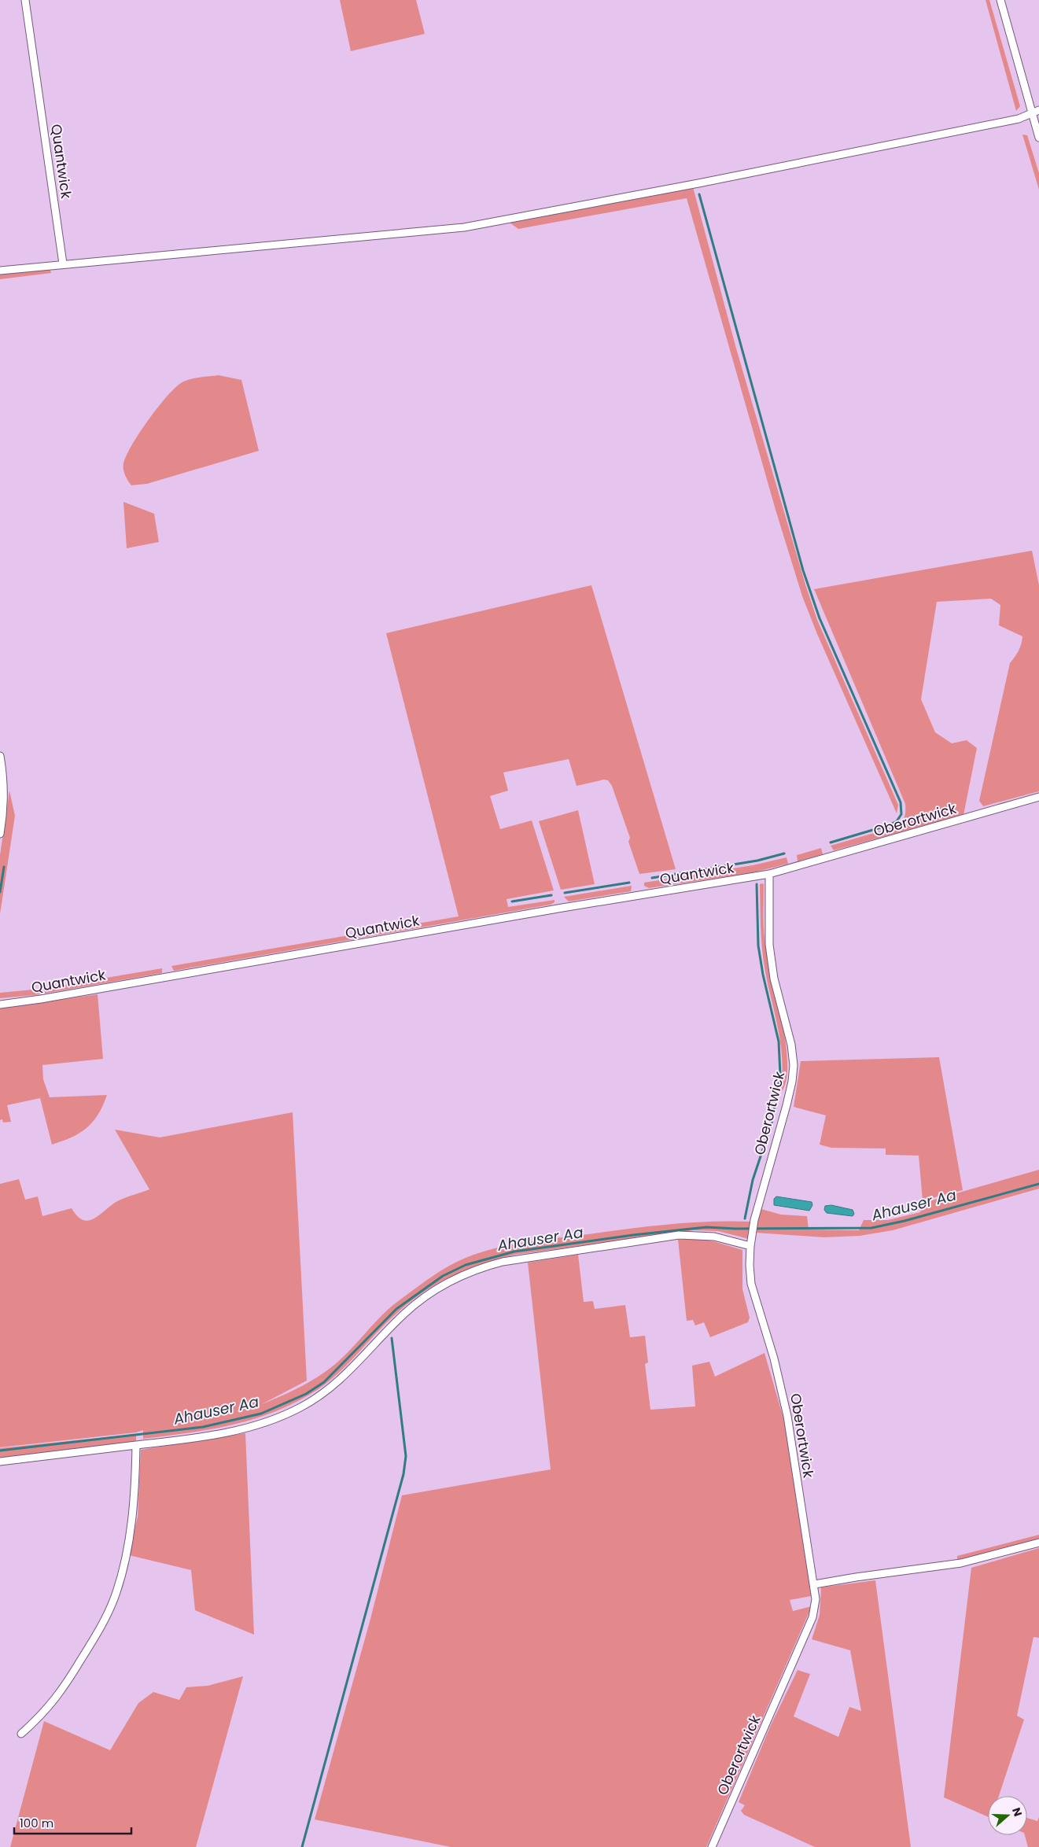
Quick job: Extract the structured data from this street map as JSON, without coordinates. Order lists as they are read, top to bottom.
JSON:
{
  "streets": {
    "street": ["Quantwick", "Oberortwick"]
  },
  "crossings": [
    ["Quantwick", "Oberortwick"]
  ],
  "water": ["Ahauser Aa"],
  "scale_bar": "100 m",
  "north": "right"
}
